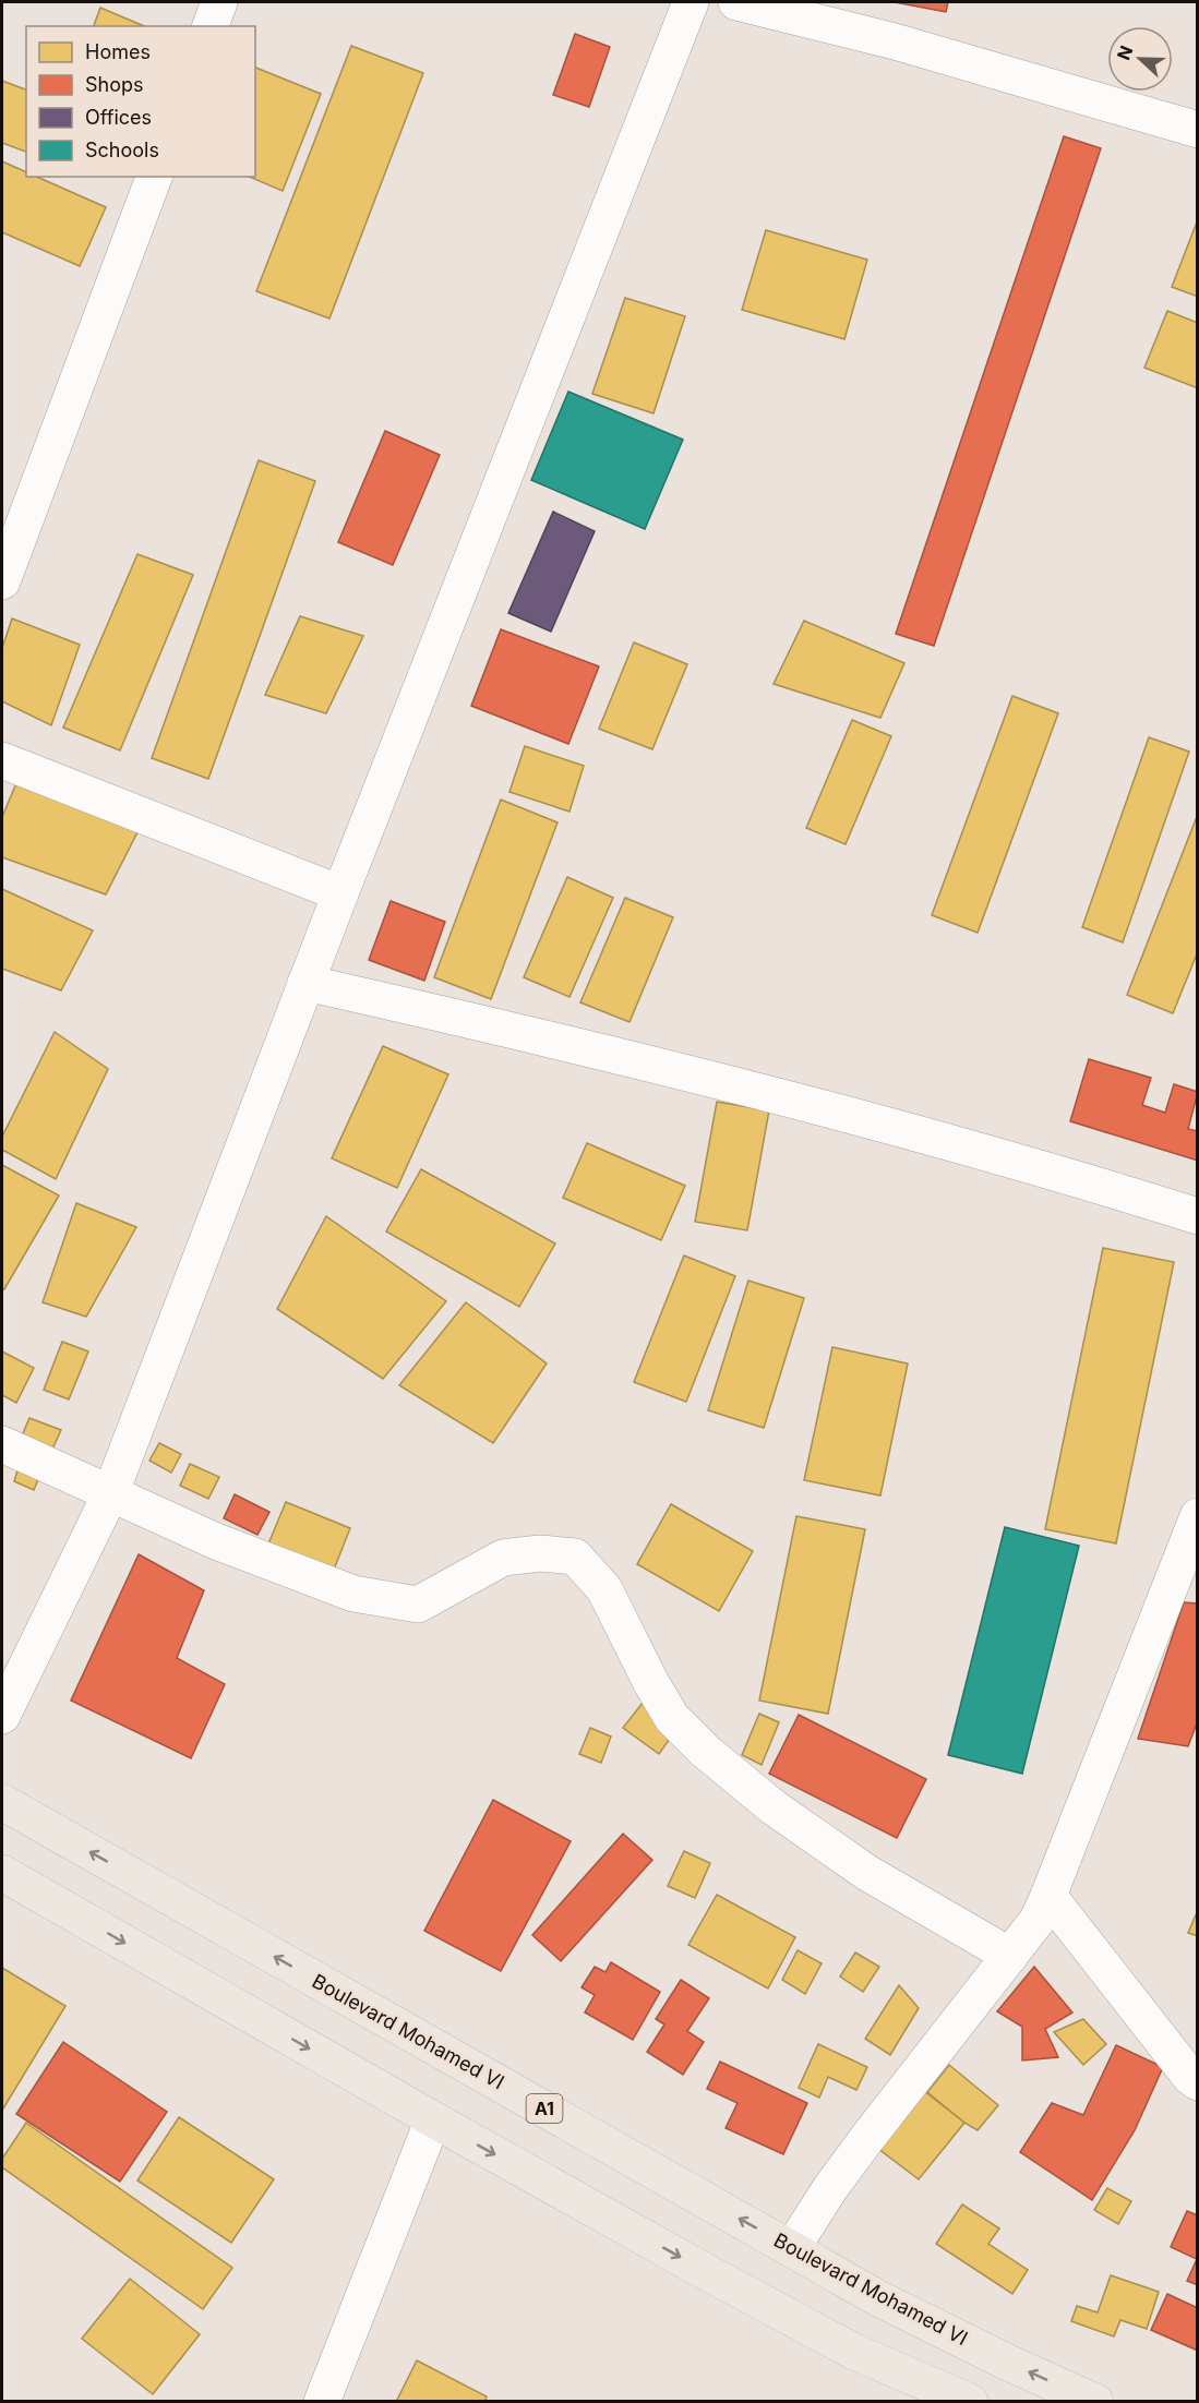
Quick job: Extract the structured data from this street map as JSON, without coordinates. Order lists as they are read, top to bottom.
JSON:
{
  "streets": {
    "main road": ["Boulevard Mohamed VI", "A1"]
  },
  "legend": [
    "Homes",
    "Shops",
    "Offices",
    "Schools"
  ],
  "north": "left"
}
